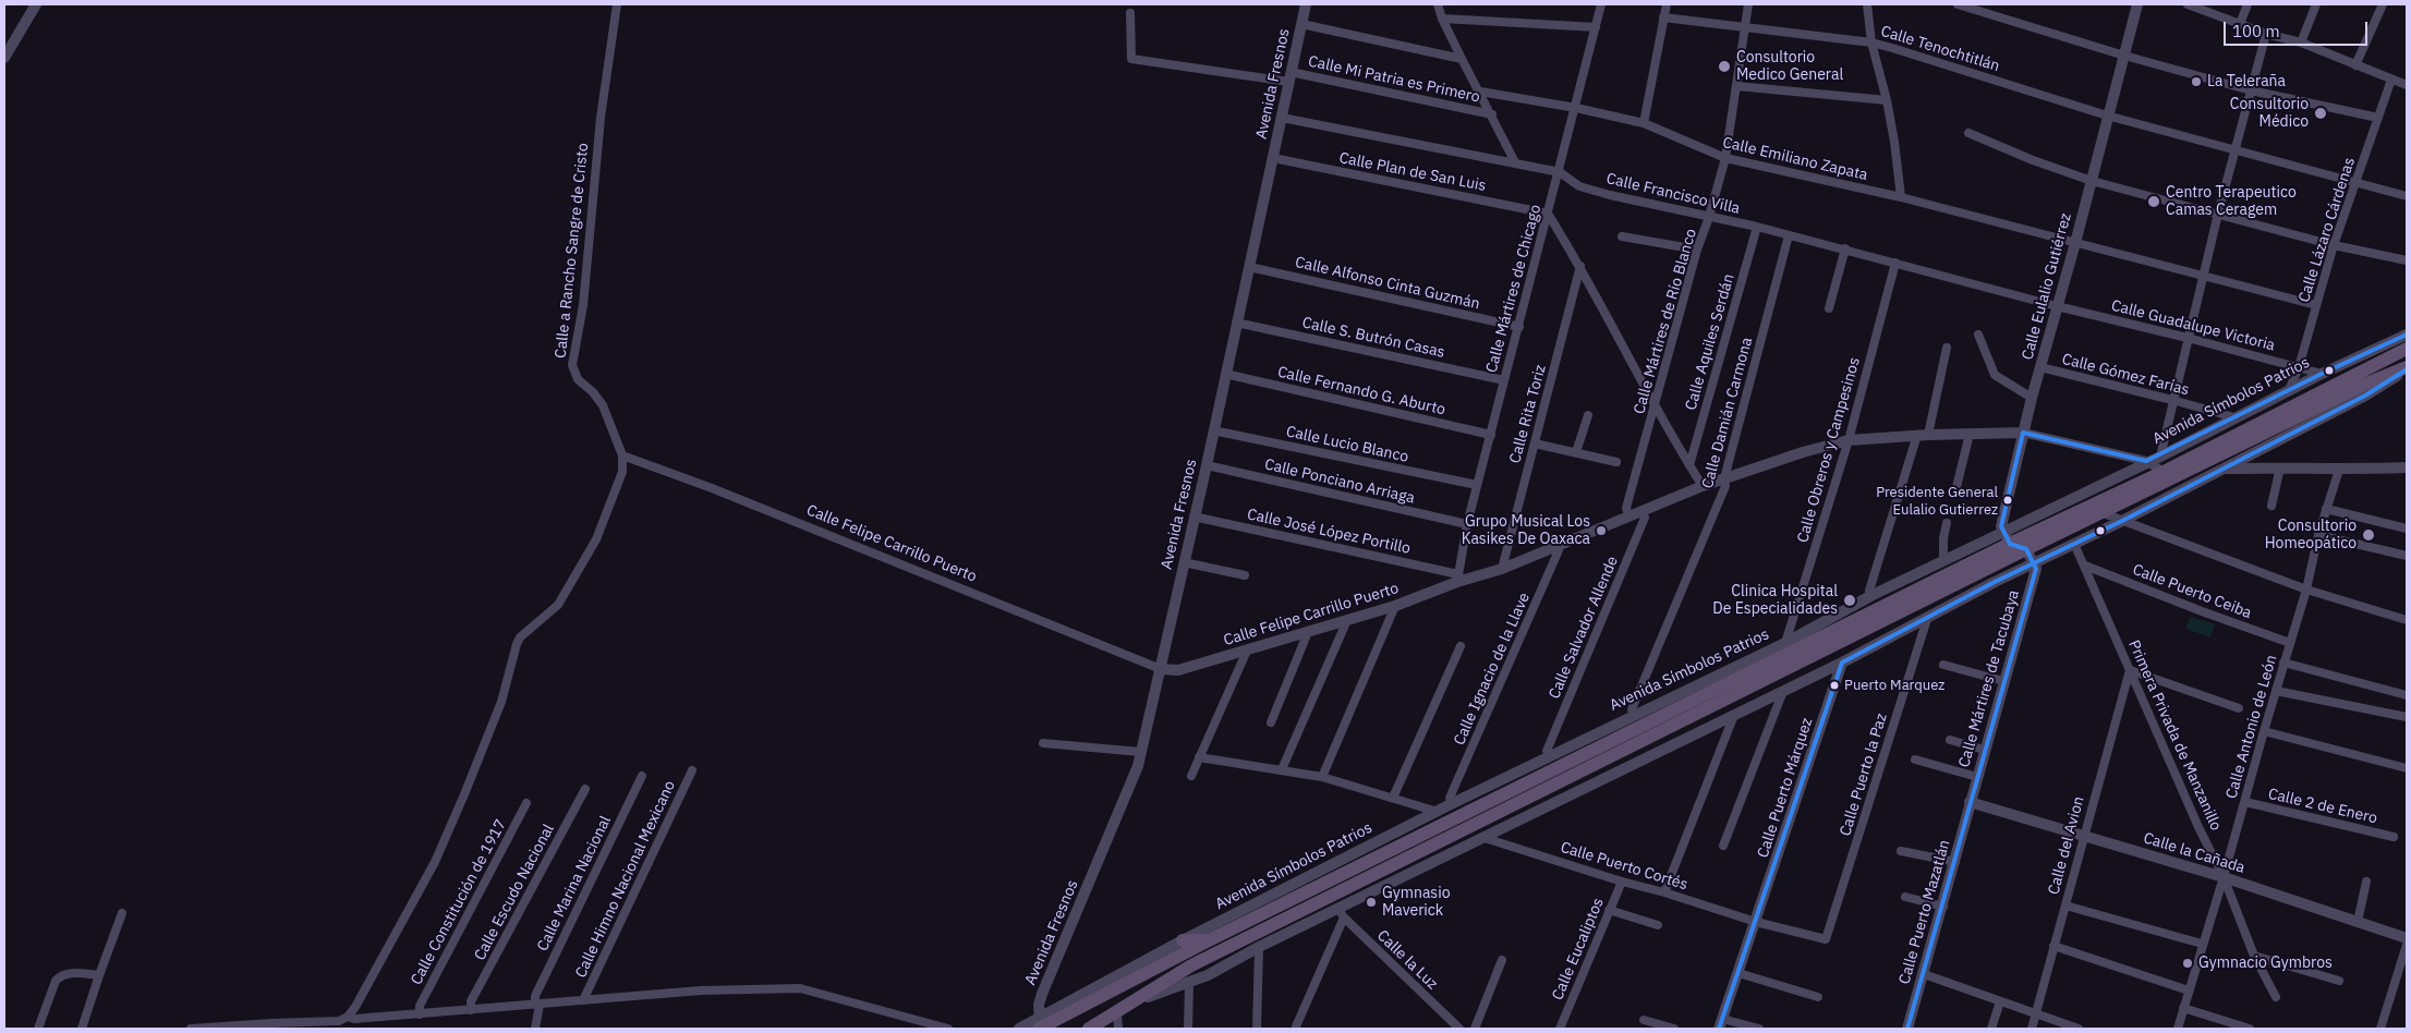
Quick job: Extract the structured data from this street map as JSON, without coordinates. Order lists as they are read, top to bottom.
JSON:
{
  "streets": {
    "main road": ["Avenida Símbolos Patrios"],
    "street": [
      "Calle Tenochtitlán",
      "Calle Mi Patria es Primero",
      "Avenida Fresnos",
      "Calle Emiliano Zapata",
      "Calle Plan de San Luis",
      "Calle Francisco Villa",
      "Calle Lázaro Cárdenas",
      "Calle a Rancho Sangre de Cristo",
      "Calle Alfonso Cinta Guzmán",
      "Calle Eulalio Gutiérrez",
      "Calle Mártires de Chicago",
      "Calle Mártires de Río Blanco",
      "Calle Guadalupe Victoria",
      "Calle S. Butrón Casas",
      "Calle Aquiles Serdán",
      "Calle Gómez Farías",
      "Calle Fernando G. Aburto",
      "Calle Damián Carmona",
      "Calle Rita Toriz",
      "Calle Lucio Blanco",
      "Calle Obreros y Campesinos",
      "Calle Ponciano Arriaga",
      "Calle José López Portillo",
      "Calle Felipe Carrillo Puerto",
      "Calle Puerto Ceiba",
      "Calle Salvador Allende",
      "Calle Ignacio de la Llave",
      "Calle Mártires de Tacubaya",
      "Calle Antonio de León",
      "Primera Privada de Manzanillo",
      "Calle Puerto la Paz",
      "Calle Puerto Márquez",
      "Calle 2 de Enero",
      "Calle del Avion",
      "Calle la Cañada",
      "Calle Puerto Cortés",
      "Calle Himno Nacional Mexicano",
      "Calle Marina Nacional",
      "Calle Escudo Nacional",
      "Calle Constitución de 1917",
      "Calle Puerto Mazatlán",
      "Calle Eucaliptos",
      "Calle la Luz"
    ]
  },
  "crossings": [
    ["Calle Tenochtitlán", "Calle Lázaro Cárdenas"],
    ["Calle Tenochtitlán", "Calle Eulalio Gutiérrez"],
    ["Calle Tenochtitlán", "Calle Mártires de Río Blanco"],
    ["Calle Mi Patria es Primero", "Avenida Fresnos"],
    ["Avenida Fresnos", "Calle Plan de San Luis"],
    ["Avenida Fresnos", "Calle Francisco Villa"],
    ["Avenida Fresnos", "Calle Alfonso Cinta Guzmán"],
    ["Avenida Fresnos", "Calle S. Butrón Casas"],
    ["Avenida Fresnos", "Calle Fernando G. Aburto"],
    ["Avenida Fresnos", "Avenida Símbolos Patrios"],
    ["Avenida Fresnos", "Calle Lucio Blanco"],
    ["Avenida Fresnos", "Calle Ponciano Arriaga"],
    ["Avenida Fresnos", "Calle José López Portillo"],
    ["Avenida Fresnos", "Calle Felipe Carrillo Puerto"],
    ["Calle Emiliano Zapata", "Calle Lázaro Cárdenas"],
    ["Calle Emiliano Zapata", "Calle Eulalio Gutiérrez"],
    ["Calle Emiliano Zapata", "Calle Mártires de Chicago"],
    ["Calle Emiliano Zapata", "Calle Mártires de Río Blanco"],
    ["Calle Plan de San Luis", "Calle Mártires de Chicago"],
    ["Calle Francisco Villa", "Calle Eulalio Gutiérrez"],
    ["Calle Francisco Villa", "Calle Mártires de Chicago"],
    ["Calle Francisco Villa", "Calle Mártires de Río Blanco"],
    ["Calle Francisco Villa", "Calle Guadalupe Victoria"],
    ["Calle Francisco Villa", "Calle Aquiles Serdán"],
    ["Calle Francisco Villa", "Calle Damián Carmona"],
    ["Calle Francisco Villa", "Calle Obreros y Campesinos"],
    ["Calle Lázaro Cárdenas", "Calle Guadalupe Victoria"],
    ["Calle Lázaro Cárdenas", "Avenida Símbolos Patrios"],
    ["Calle a Rancho Sangre de Cristo", "Calle Felipe Carrillo Puerto"],
    ["Calle Alfonso Cinta Guzmán", "Calle Mártires de Chicago"],
    ["Calle Eulalio Gutiérrez", "Calle Guadalupe Victoria"],
    ["Calle Eulalio Gutiérrez", "Calle Gómez Farías"],
    ["Calle Eulalio Gutiérrez", "Avenida Símbolos Patrios"],
    ["Calle Eulalio Gutiérrez", "Calle Felipe Carrillo Puerto"],
    ["Calle Mártires de Chicago", "Calle S. Butrón Casas"],
    ["Calle Mártires de Chicago", "Calle Fernando G. Aburto"],
    ["Calle Mártires de Chicago", "Calle Lucio Blanco"],
    ["Calle Mártires de Chicago", "Calle Ponciano Arriaga"],
    ["Calle Mártires de Chicago", "Calle José López Portillo"],
    ["Calle Mártires de Chicago", "Calle Felipe Carrillo Puerto"],
    ["Calle Mártires de Río Blanco", "Calle Felipe Carrillo Puerto"],
    ["Calle Guadalupe Victoria", "Avenida Símbolos Patrios"],
    ["Calle Gómez Farías", "Avenida Símbolos Patrios"],
    ["Avenida Símbolos Patrios", "Calle Damián Carmona"],
    ["Avenida Símbolos Patrios", "Calle Obreros y Campesinos"],
    ["Avenida Símbolos Patrios", "Calle Salvador Allende"],
    ["Avenida Símbolos Patrios", "Calle Ignacio de la Llave"],
    ["Calle Damián Carmona", "Calle Felipe Carrillo Puerto"],
    ["Calle Rita Toriz", "Calle Felipe Carrillo Puerto"],
    ["Calle Obreros y Campesinos", "Calle Felipe Carrillo Puerto"],
    ["Calle José López Portillo", "Calle Felipe Carrillo Puerto"],
    ["Calle Felipe Carrillo Puerto", "Calle Salvador Allende"],
    ["Calle Felipe Carrillo Puerto", "Calle Ignacio de la Llave"],
    ["Calle Puerto Ceiba", "Calle Antonio de León"],
    ["Calle Puerto Ceiba", "Primera Privada de Manzanillo"],
    ["Calle Mártires de Tacubaya", "Calle la Cañada"],
    ["Calle Mártires de Tacubaya", "Calle Puerto Mazatlán"],
    ["Calle Antonio de León", "Primera Privada de Manzanillo"],
    ["Calle Antonio de León", "Calle 2 de Enero"],
    ["Calle Antonio de León", "Calle la Cañada"],
    ["Primera Privada de Manzanillo", "Calle del Avion"],
    ["Primera Privada de Manzanillo", "Calle la Cañada"],
    ["Calle Puerto la Paz", "Calle Puerto Cortés"],
    ["Calle Puerto Márquez", "Calle Puerto Cortés"],
    ["Calle del Avion", "Calle la Cañada"],
    ["Calle la Cañada", "Calle Puerto Mazatlán"],
    ["Calle Puerto Cortés", "Calle Eucaliptos"]
  ],
  "places": [
    "Consultorio Medico General",
    "La Teleraña",
    "Consultorio Médico",
    "Centro Terapeutico Camas Ceragem",
    "Presidente General Eulalio Gutierrez",
    "Grupo Musical Los Kasikes De Oaxaca",
    "Consultorio Homeopático",
    "Clinica Hospital De Especialidades",
    "Puerto Marquez",
    "Gymnasio Maverick",
    "Gymnacio Gymbros"
  ],
  "scale_bar": "100 m"
}
